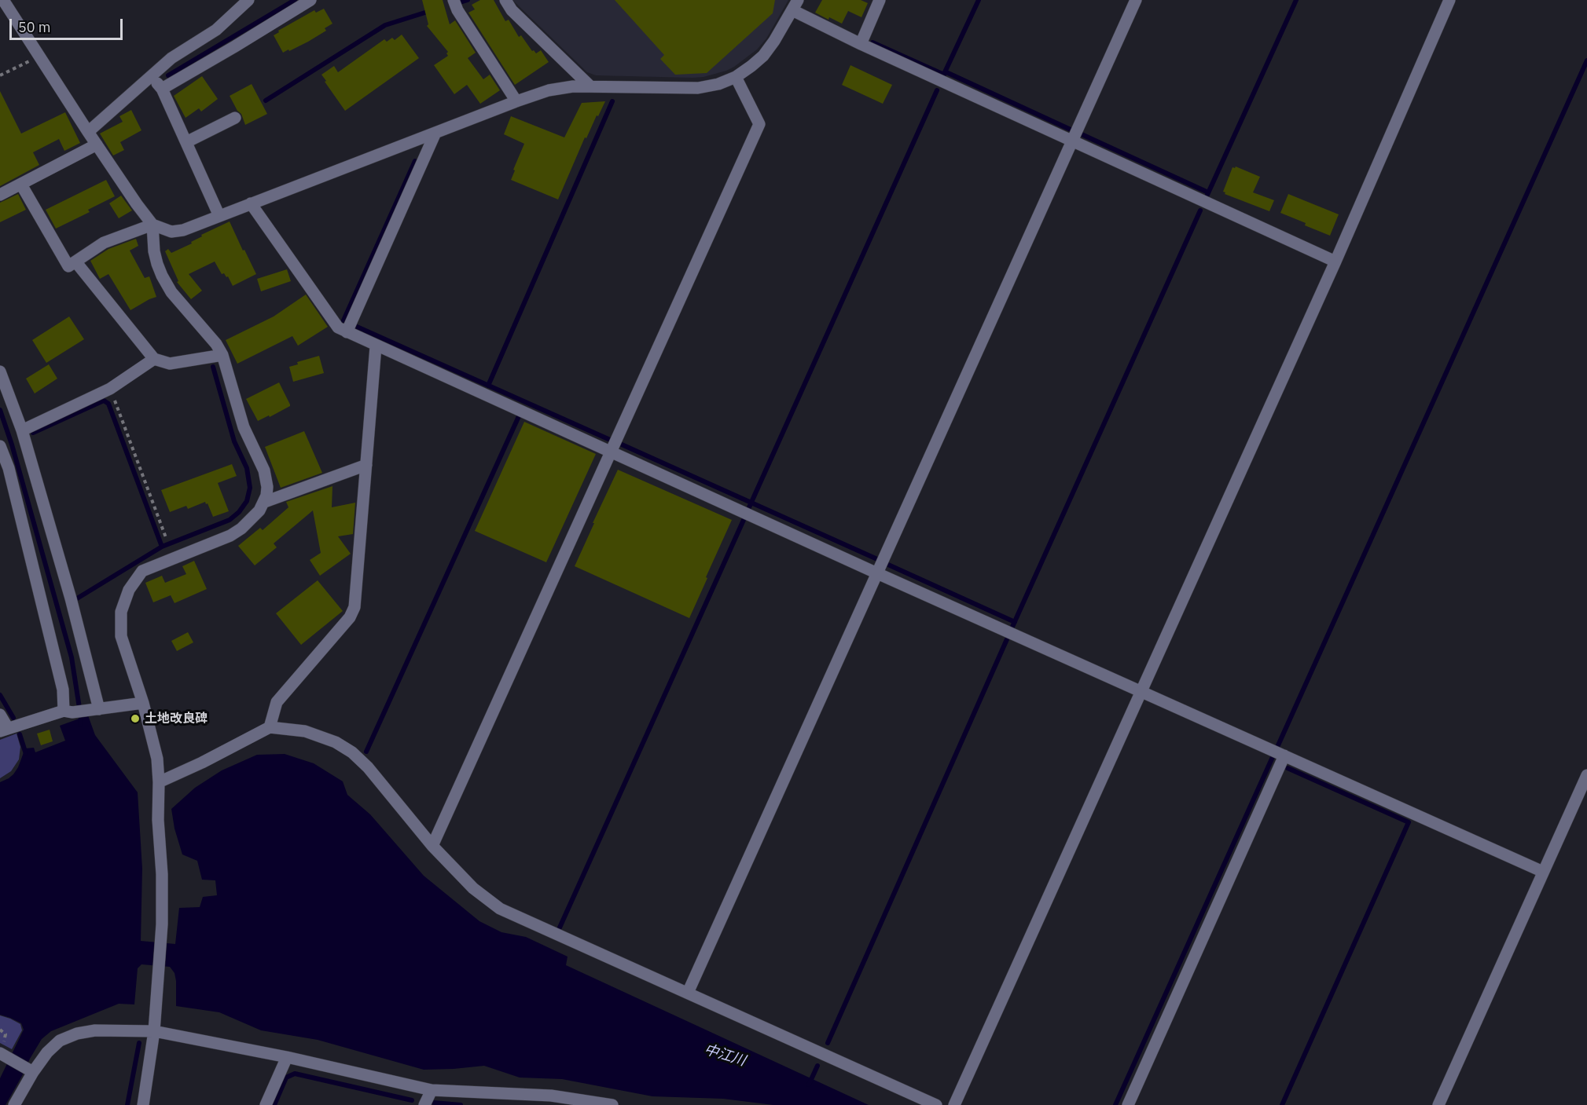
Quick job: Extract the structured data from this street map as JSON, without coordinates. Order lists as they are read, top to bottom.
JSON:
{
  "water": ["中江川"],
  "places": ["土地改良碑"],
  "scale_bar": "50 m"
}
